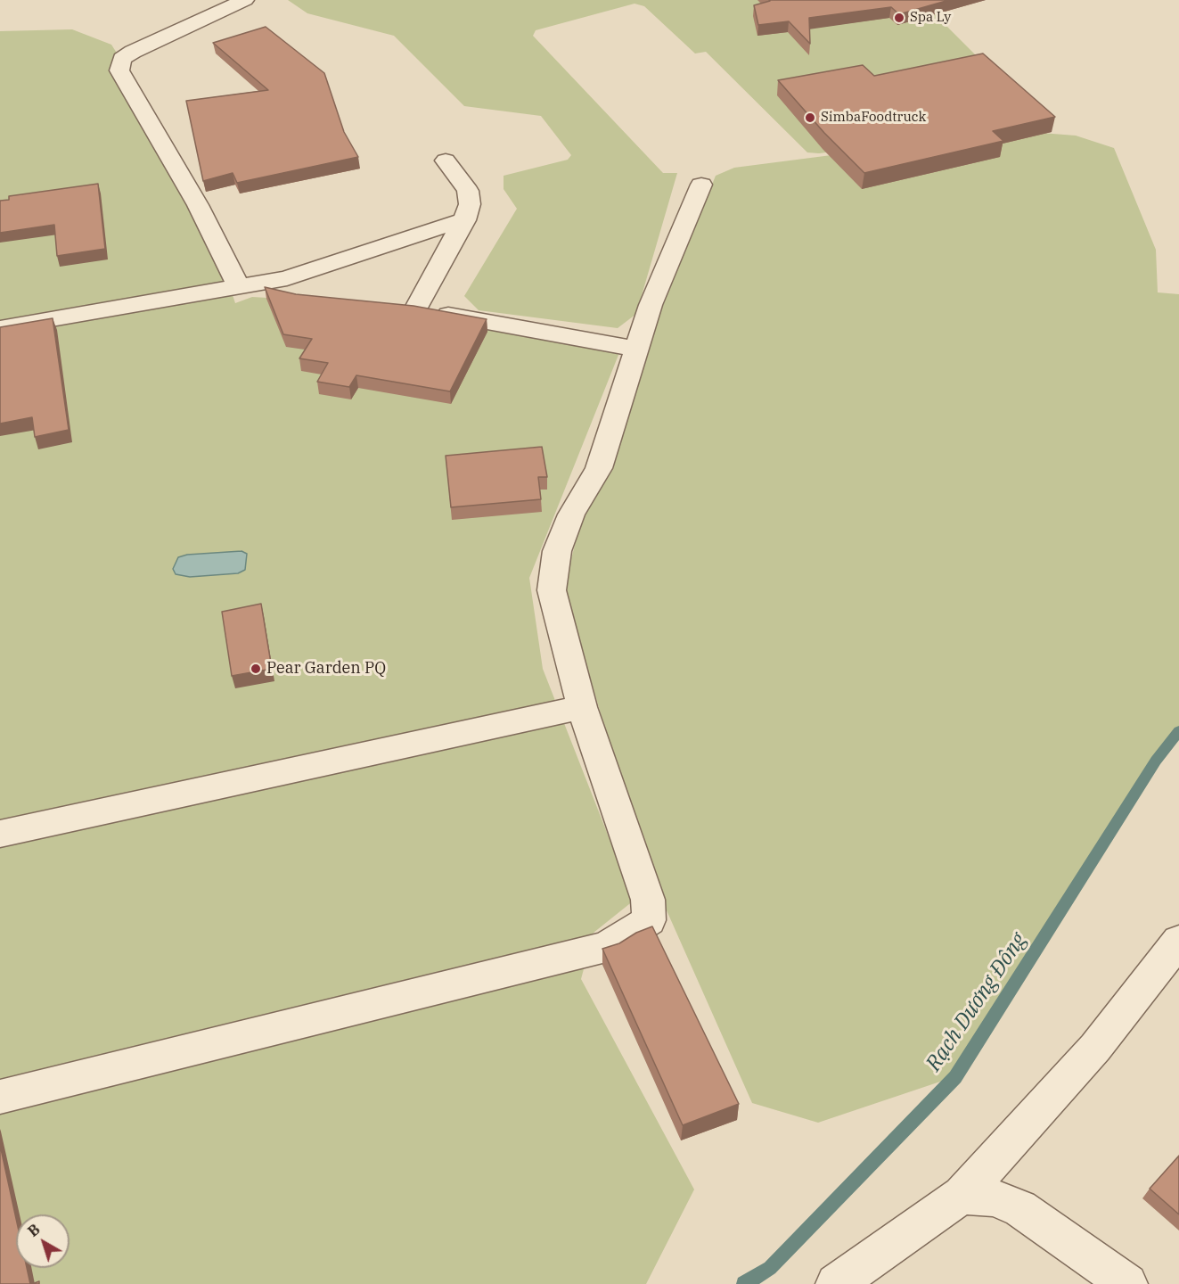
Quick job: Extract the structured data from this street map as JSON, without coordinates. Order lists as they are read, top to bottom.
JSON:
{
  "water": ["Rạch Dương Đông"],
  "places": ["Spa Ly", "SimbaFoodtruck", "Pear Garden PQ"],
  "north": "top left"
}
